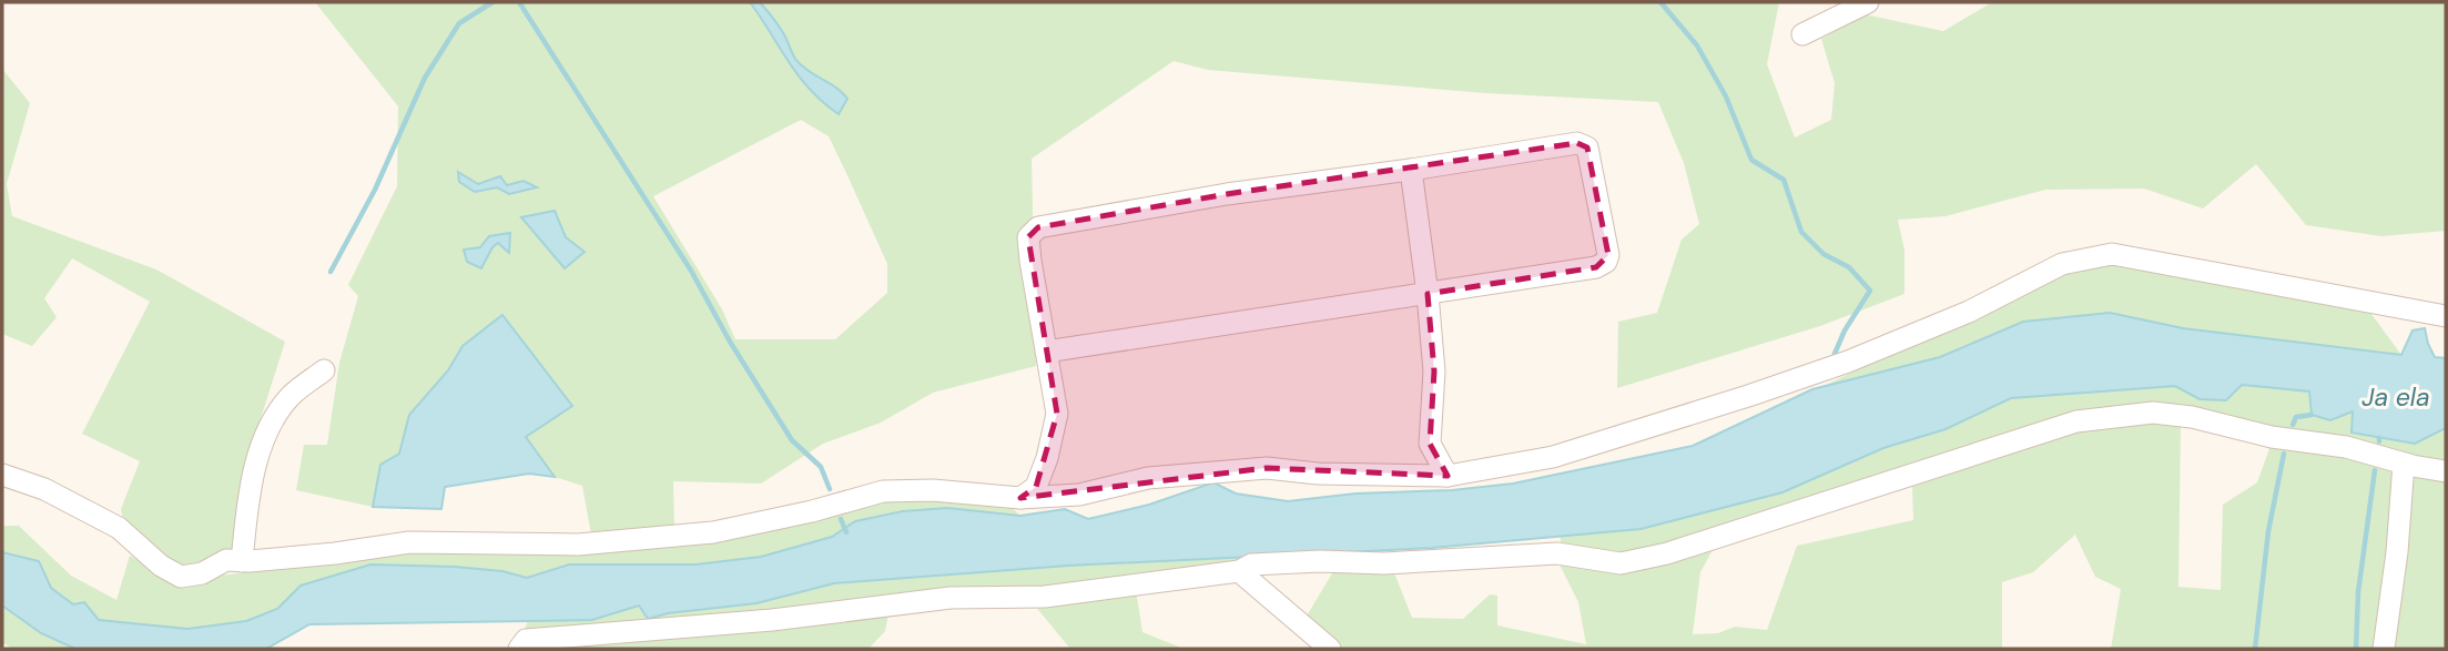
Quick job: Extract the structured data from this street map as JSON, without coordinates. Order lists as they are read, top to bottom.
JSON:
{
  "water": ["Ja ela"]
}
